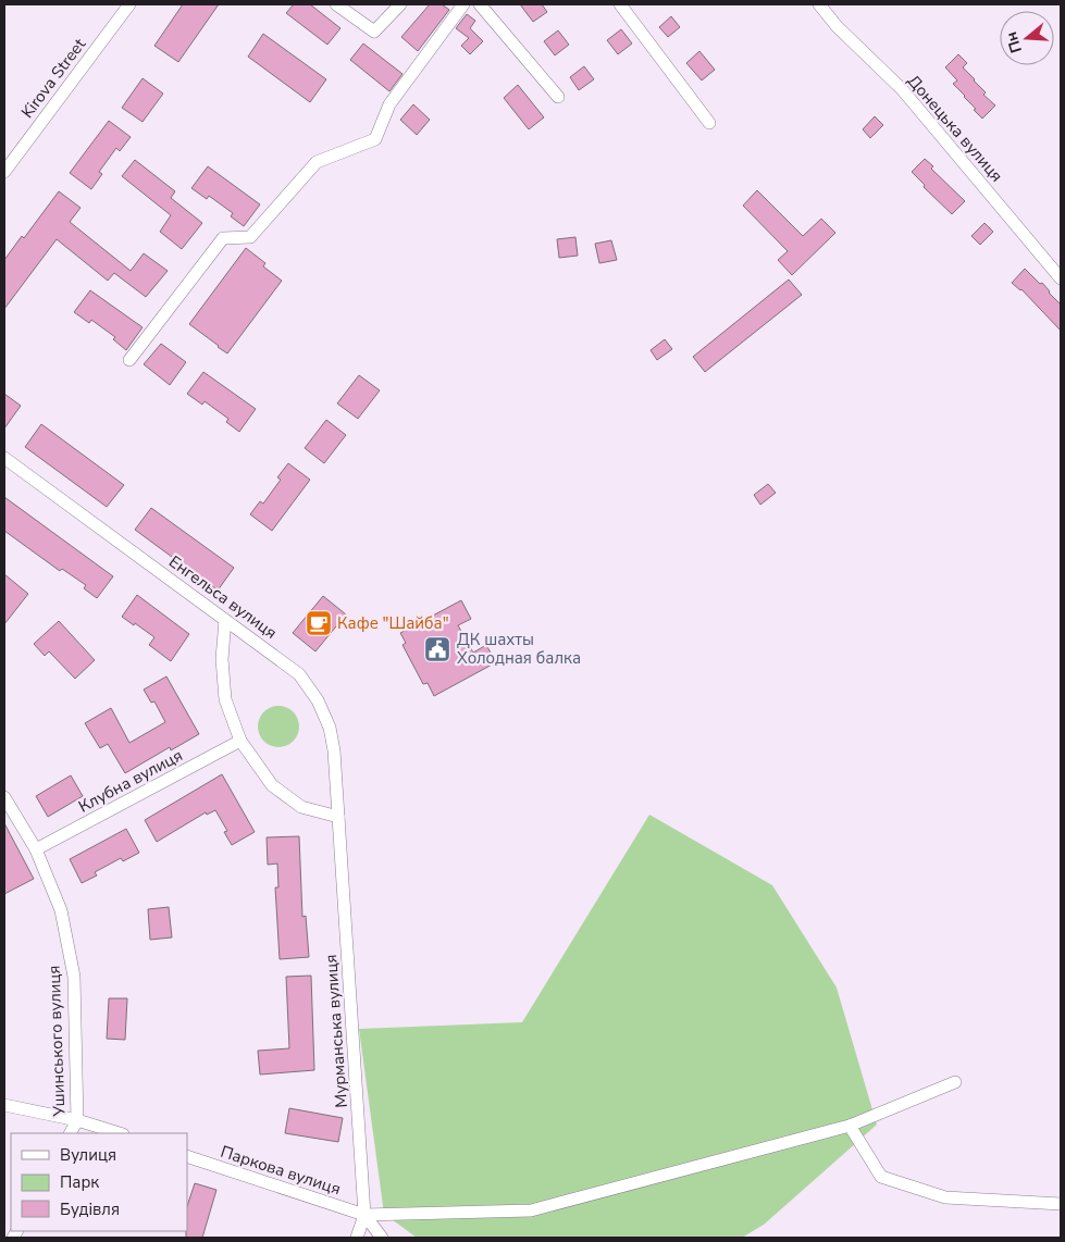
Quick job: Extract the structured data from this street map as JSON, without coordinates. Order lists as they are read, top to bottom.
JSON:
{
  "streets": {
    "street": [
      "Kirova Street",
      "Донецька вулиця",
      "Енгельса вулиця",
      "Клубна вулиця",
      "Мурманська вулиця",
      "Ушинського вулиця",
      "Паркова вулиця"
    ]
  },
  "crossings": [
    ["Енгельса вулиця", "Мурманська вулиця"],
    ["Клубна вулиця", "Ушинського вулиця"],
    ["Мурманська вулиця", "Паркова вулиця"]
  ],
  "places": {
    "cafe": ["Кафе \"Шайба\""],
    "public building": ["ДК шахты Холодная балка"]
  },
  "legend": ["Вулиця", "Парк", "Будівля"],
  "north": "left"
}
